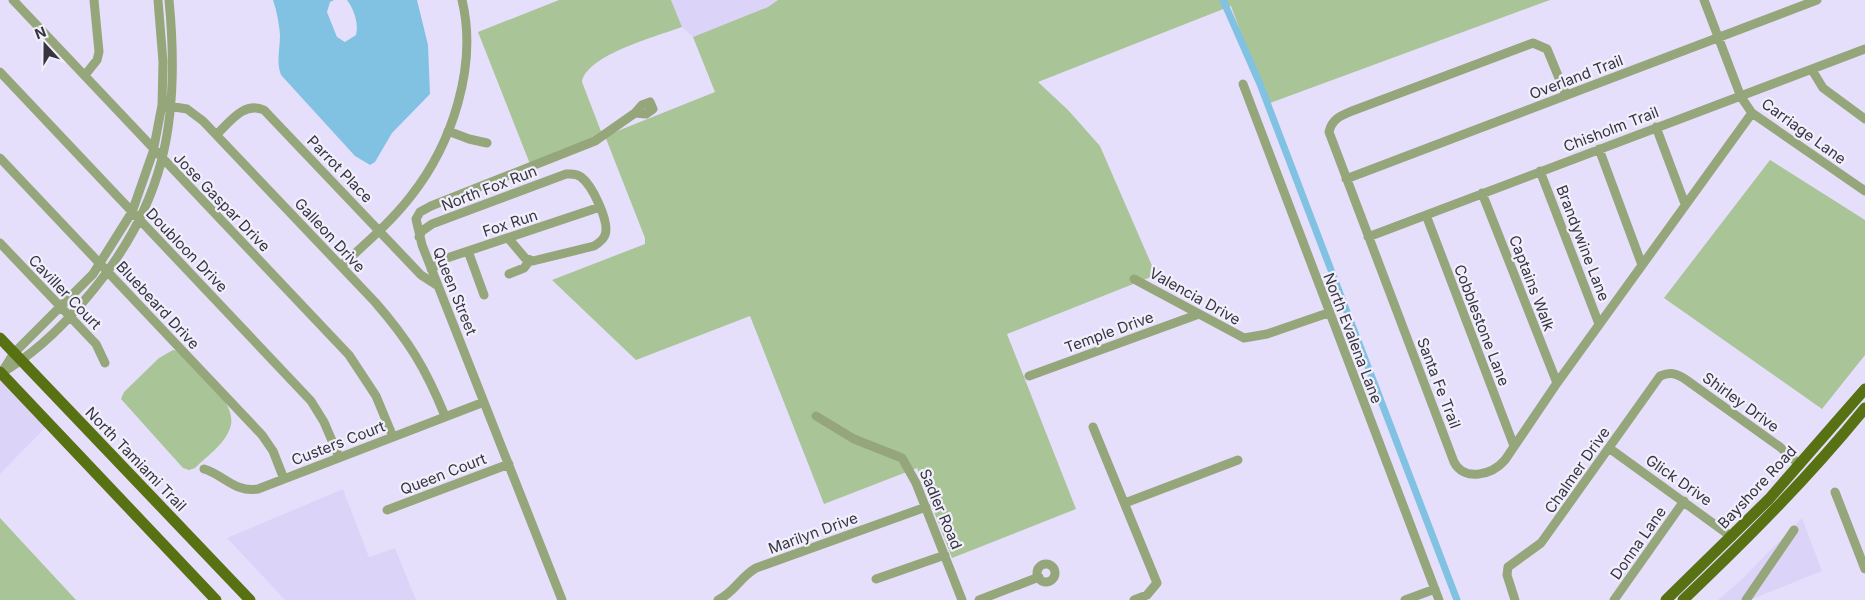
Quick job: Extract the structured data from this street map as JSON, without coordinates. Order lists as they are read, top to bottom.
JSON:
{
  "streets": {
    "main road": ["North Tamiami Trail", "Bayshore Road"],
    "street": [
      "Overland Trail",
      "Chisholm Trail",
      "Carriage Lane",
      "Parrot Place",
      "North Fox Run",
      "Jose Gaspar Drive",
      "Fox Run",
      "Galleon Drive",
      "Brandywine Lane",
      "Doubloon Drive",
      "Captains Walk",
      "Queen Street",
      "Caviller Court",
      "Valencia Drive",
      "Bluebeard Drive",
      "Cobblestone Lane",
      "Temple Drive",
      "North Evalena Lane",
      "Santa Fe Trail",
      "Shirley Drive",
      "Custers Court",
      "Chalmer Drive",
      "Queen Court",
      "Glick Drive",
      "Sadler Road",
      "Marilyn Drive",
      "Donna Lane"
    ]
  },
  "crossings": [
    ["Overland Trail", "Carriage Lane"],
    ["Overland Trail", "Santa Fe Trail"],
    ["Chisholm Trail", "Carriage Lane"],
    ["Chisholm Trail", "Brandywine Lane"],
    ["Chisholm Trail", "Captains Walk"],
    ["Chisholm Trail", "Cobblestone Lane"],
    ["Chisholm Trail", "Santa Fe Trail"],
    ["Carriage Lane", "Santa Fe Trail"],
    ["Parrot Place", "Galleon Drive"],
    ["Parrot Place", "Queen Street"],
    ["North Fox Run", "Fox Run"],
    ["North Fox Run", "Queen Street"],
    ["Jose Gaspar Drive", "Custers Court"],
    ["Fox Run", "Queen Street"],
    ["Galleon Drive", "Custers Court"],
    ["Brandywine Lane", "Santa Fe Trail"],
    ["Doubloon Drive", "Custers Court"],
    ["Captains Walk", "Santa Fe Trail"],
    ["Queen Street", "Custers Court"],
    ["Queen Street", "Queen Court"],
    ["Valencia Drive", "Temple Drive"],
    ["Valencia Drive", "North Evalena Lane"],
    ["Bluebeard Drive", "Custers Court"],
    ["Cobblestone Lane", "Santa Fe Trail"],
    ["Shirley Drive", "Chalmer Drive"],
    ["Shirley Drive", "Bayshore Road"],
    ["Chalmer Drive", "Glick Drive"],
    ["Glick Drive", "Bayshore Road"],
    ["Glick Drive", "Donna Lane"],
    ["Sadler Road", "Marilyn Drive"]
  ],
  "north": "top"
}
